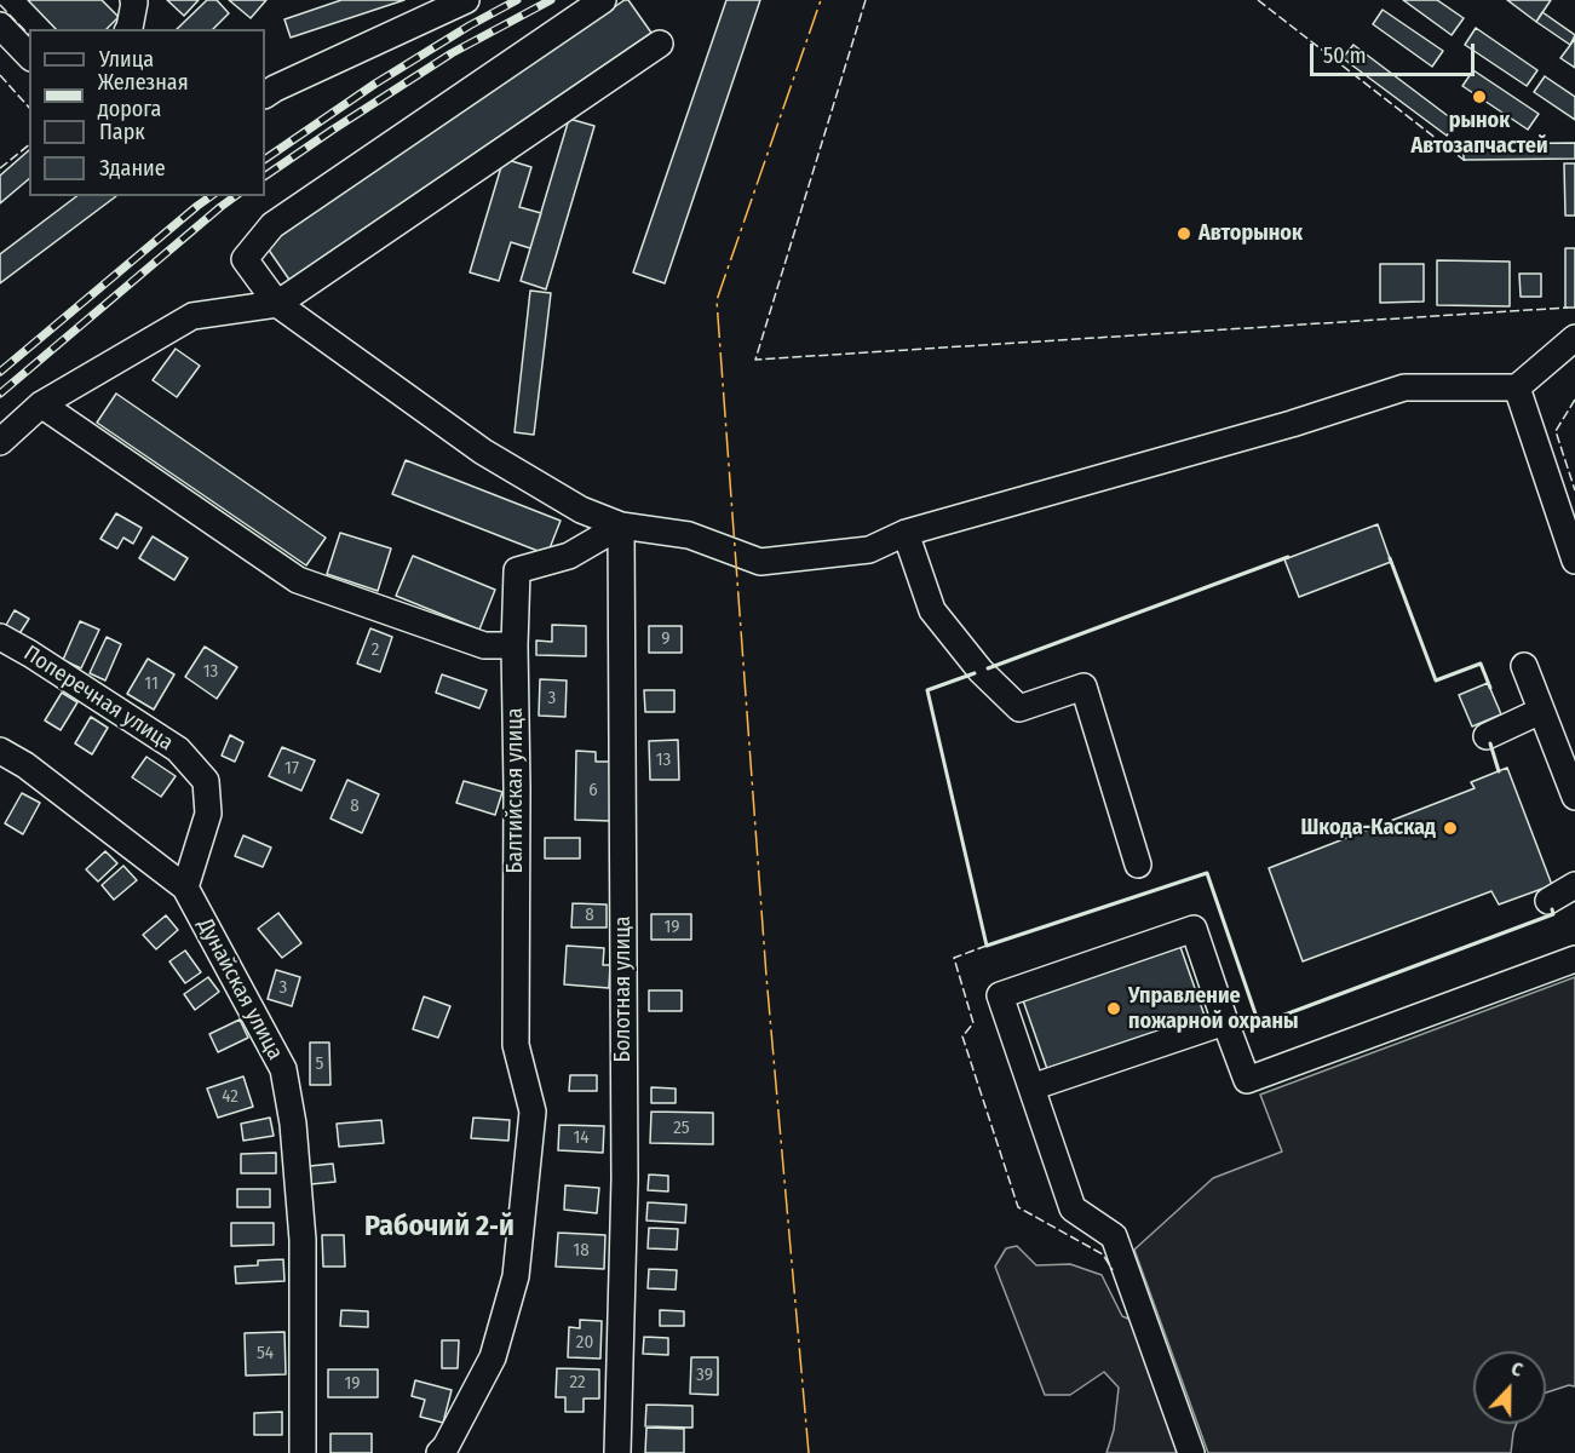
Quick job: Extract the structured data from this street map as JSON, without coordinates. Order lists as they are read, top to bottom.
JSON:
{
  "streets": {
    "street": [
      "Поперечная улица",
      "Балтийская улица",
      "Дунайская улица",
      "Болотная улица"
    ]
  },
  "crossings": [
    ["Поперечная улица", "Дунайская улица"],
    ["Балтийская улица", "Болотная улица"]
  ],
  "districts": ["Рабочий 2‑й"],
  "places": [
    "рынок Автозапчастей",
    "Авторынок",
    "Шкода-Каскад",
    "Управление пожарной охраны"
  ],
  "house_numbers": [
    "9",
    "2",
    "13",
    "11",
    "3",
    "13",
    "17",
    "6",
    "8",
    "8",
    "19",
    "3",
    "5",
    "42",
    "25",
    "14",
    "18",
    "20",
    "54",
    "39",
    "22",
    "19"
  ],
  "legend": [
    "Улица",
    "Железная дорога",
    "Парк",
    "Здание"
  ],
  "scale_bar": "50 m",
  "north": "top"
}
